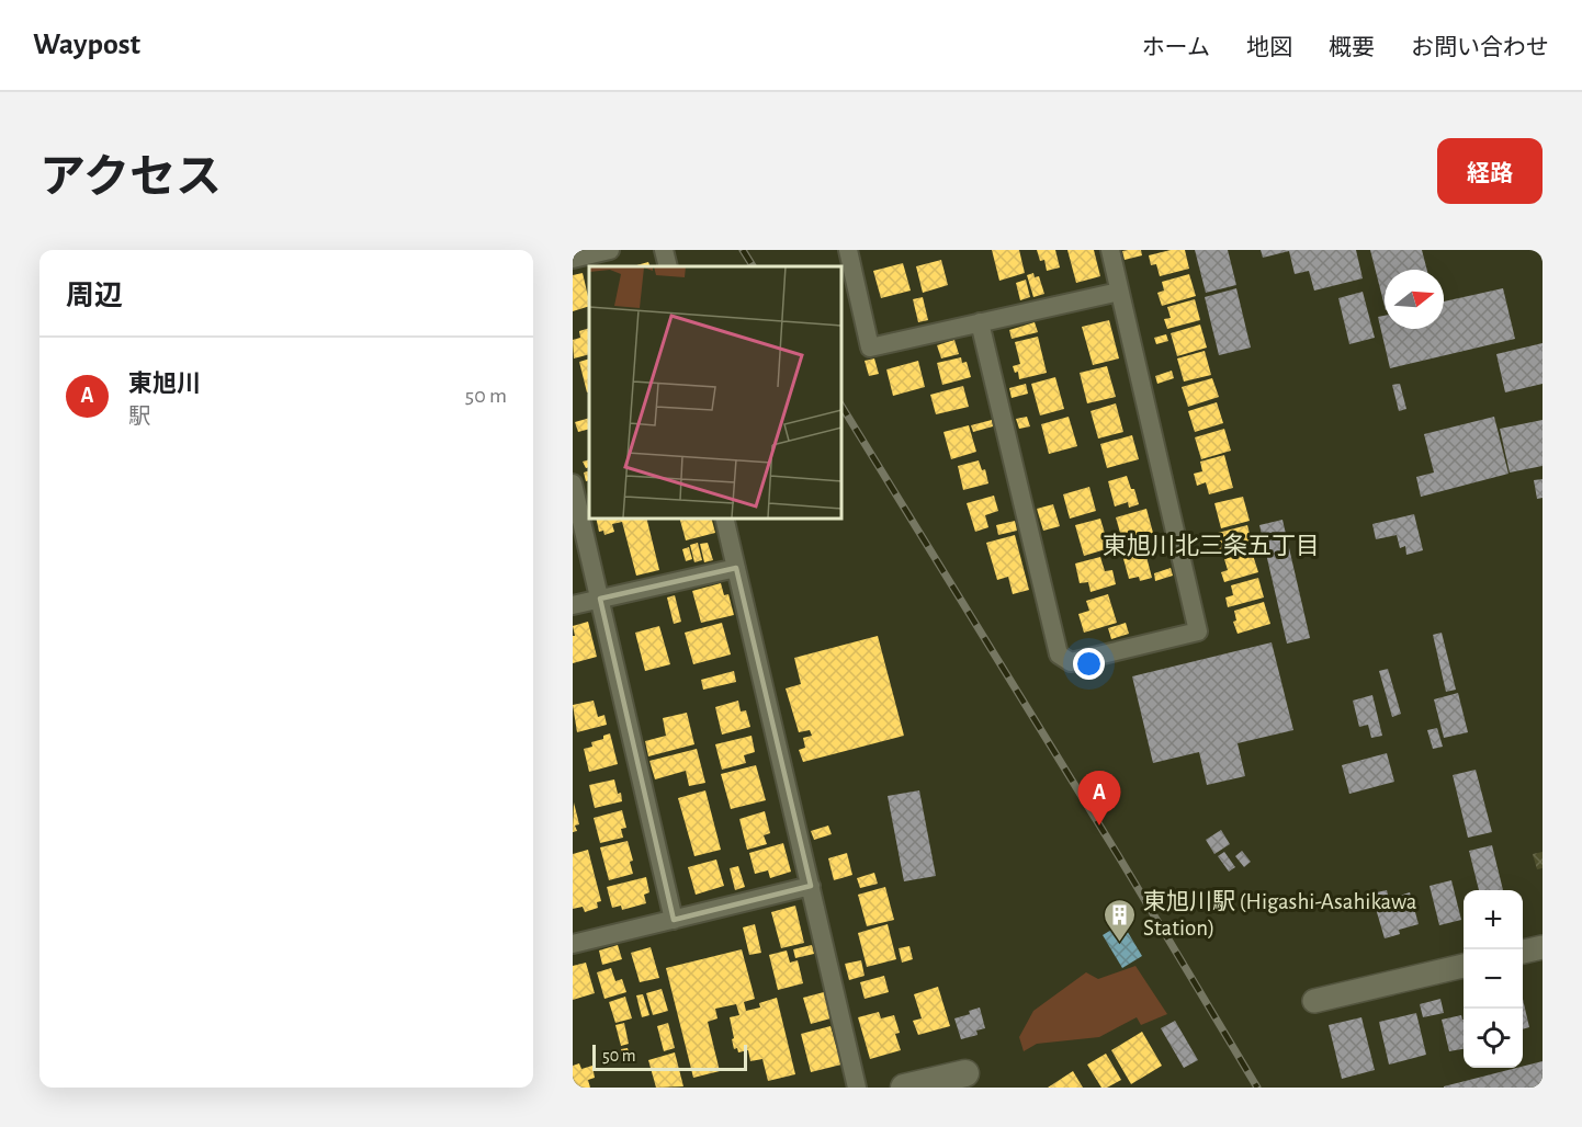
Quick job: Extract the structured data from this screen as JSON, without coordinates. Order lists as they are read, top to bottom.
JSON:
{
  "districts": ["東旭川北三条五丁目"],
  "places": {
    "building": ["東旭川駅 (Higashi-Asahikawa Station)"]
  },
  "scale_bar": "50 m",
  "north": "right",
  "page": {
    "header": "Waypost",
    "nav": [
      "ホーム",
      "地図",
      "概要",
      "お問い合わせ"
    ],
    "title": "アクセス",
    "buttons": "経路",
    "heading": "周辺",
    "list": [
      {
        "mark": "A",
        "name": "東旭川",
        "note": "駅",
        "value": "50 m"
      }
    ],
    "pins": "A",
    "map_buttons": ["+", "−"],
    "scale": "50 m"
  }
}
